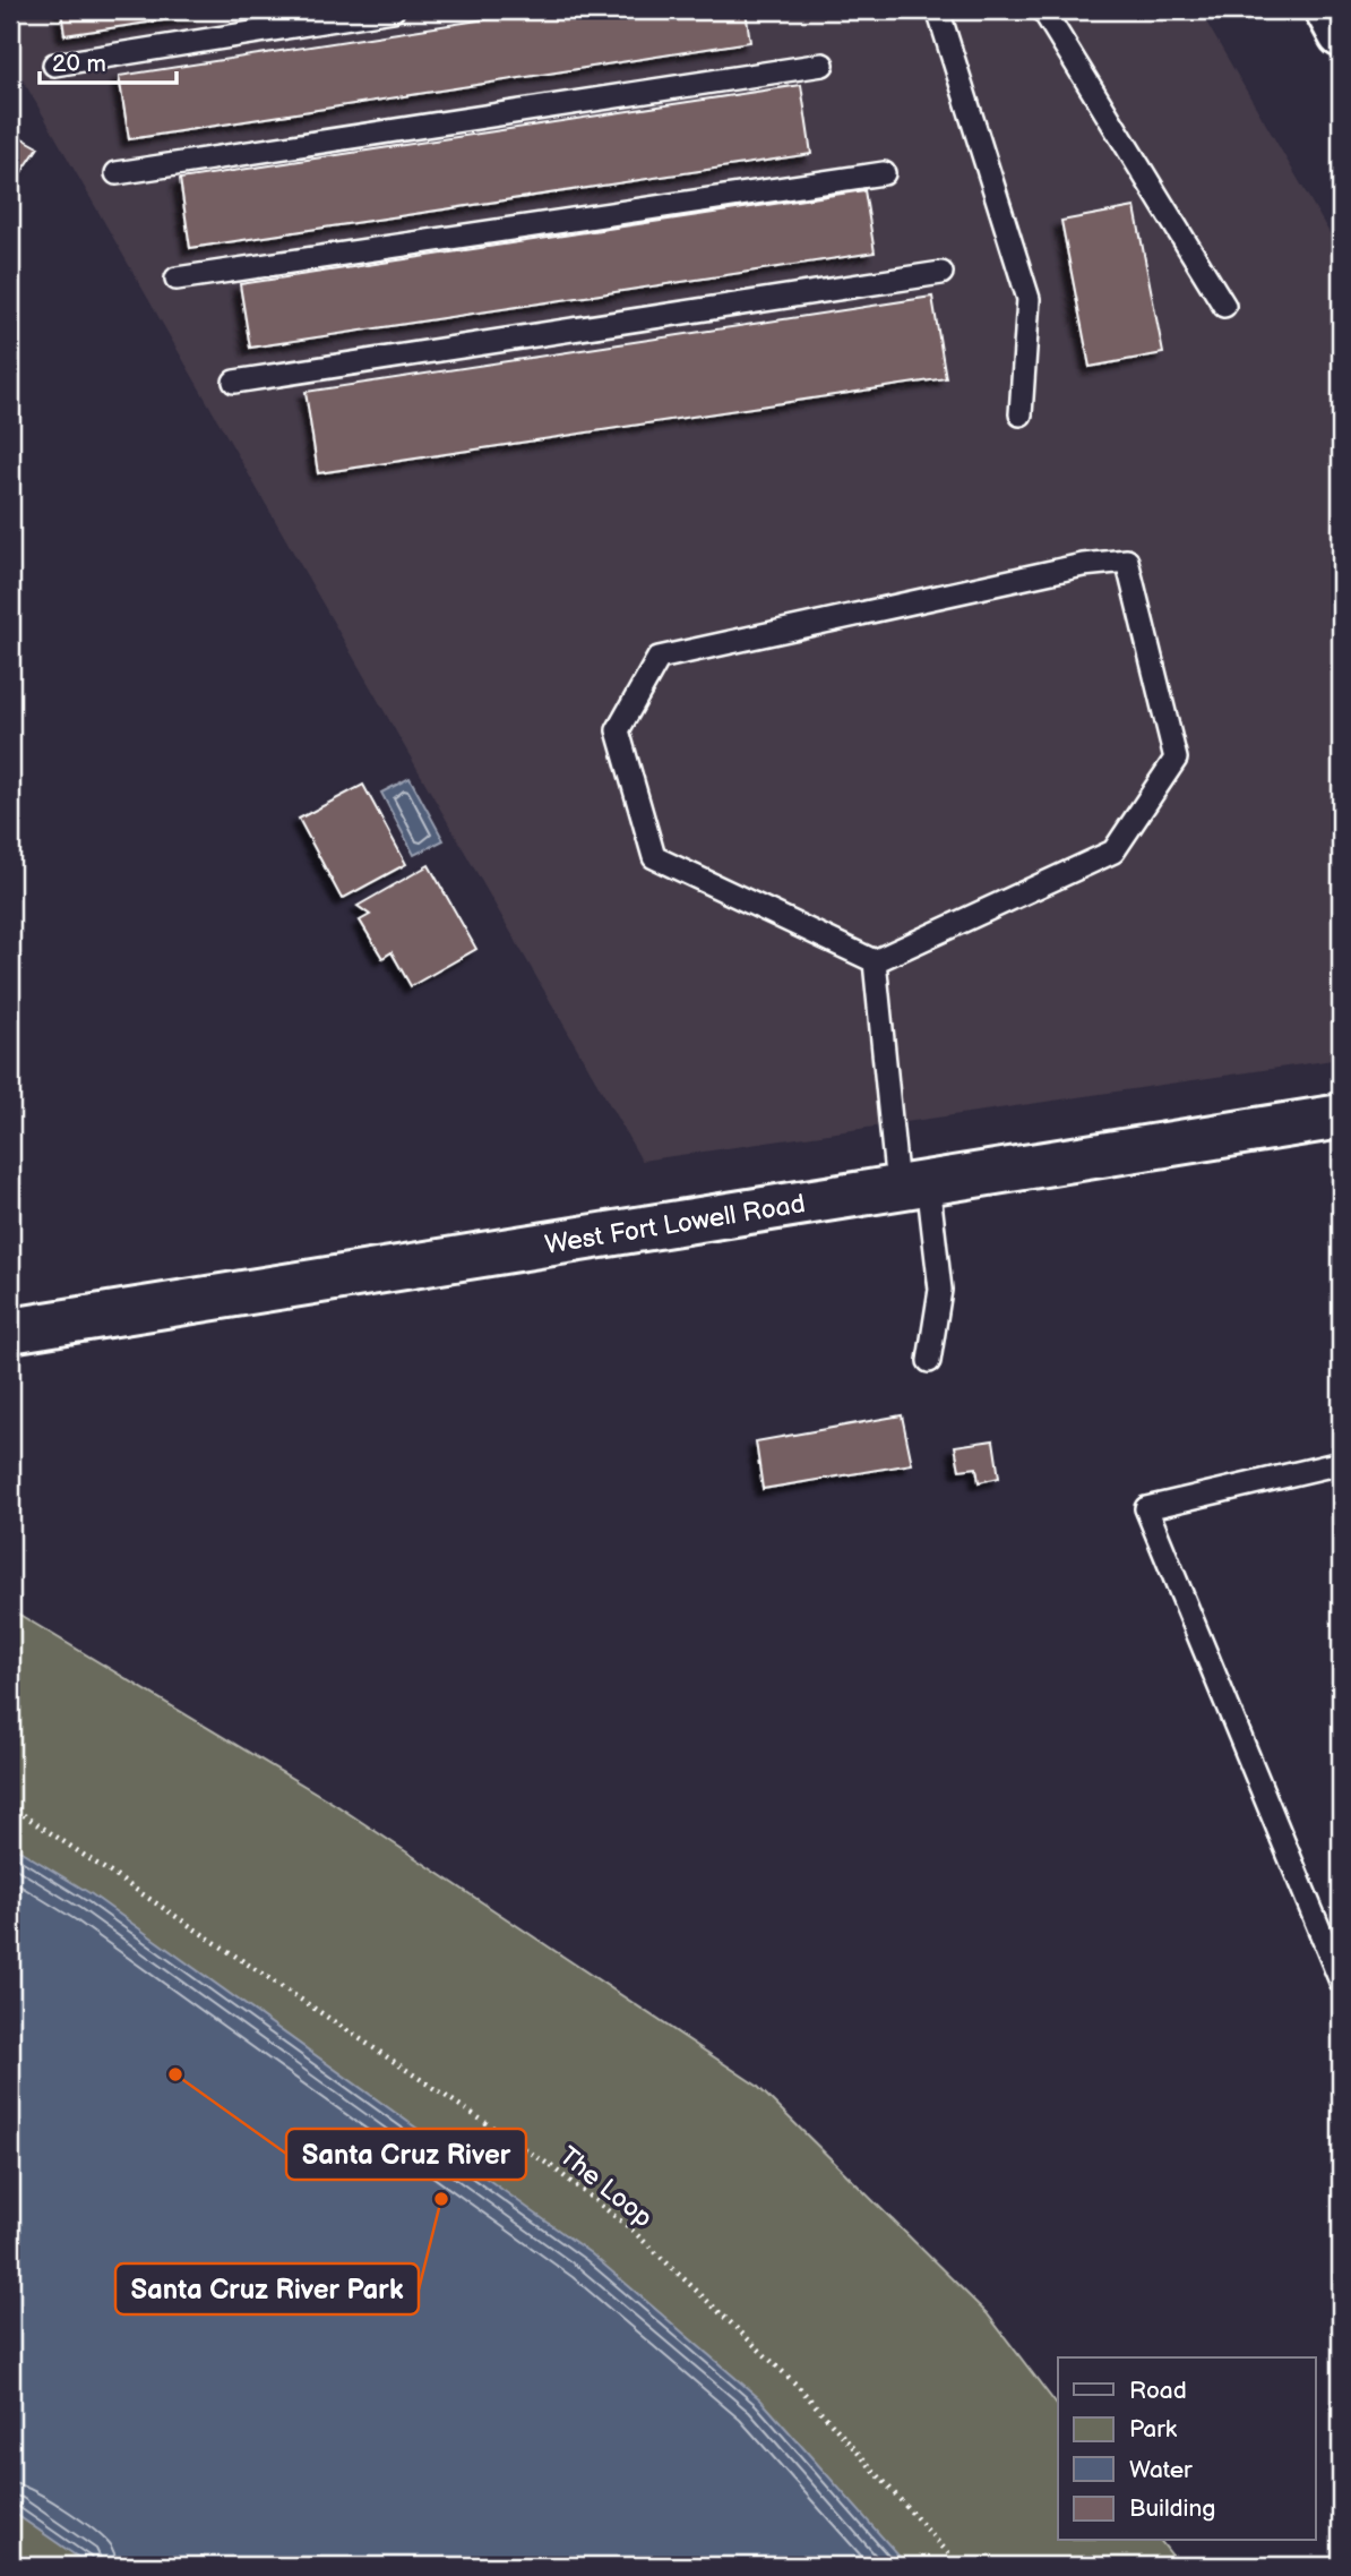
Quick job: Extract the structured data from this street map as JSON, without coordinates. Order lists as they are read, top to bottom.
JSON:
{
  "streets": {
    "street": ["West Fort Lowell Road"],
    "path": ["The Loop"]
  },
  "places": ["Santa Cruz River", "Santa Cruz River Park"],
  "legend": [
    "Road",
    "Park",
    "Water",
    "Building"
  ],
  "scale_bar": "20 m"
}
